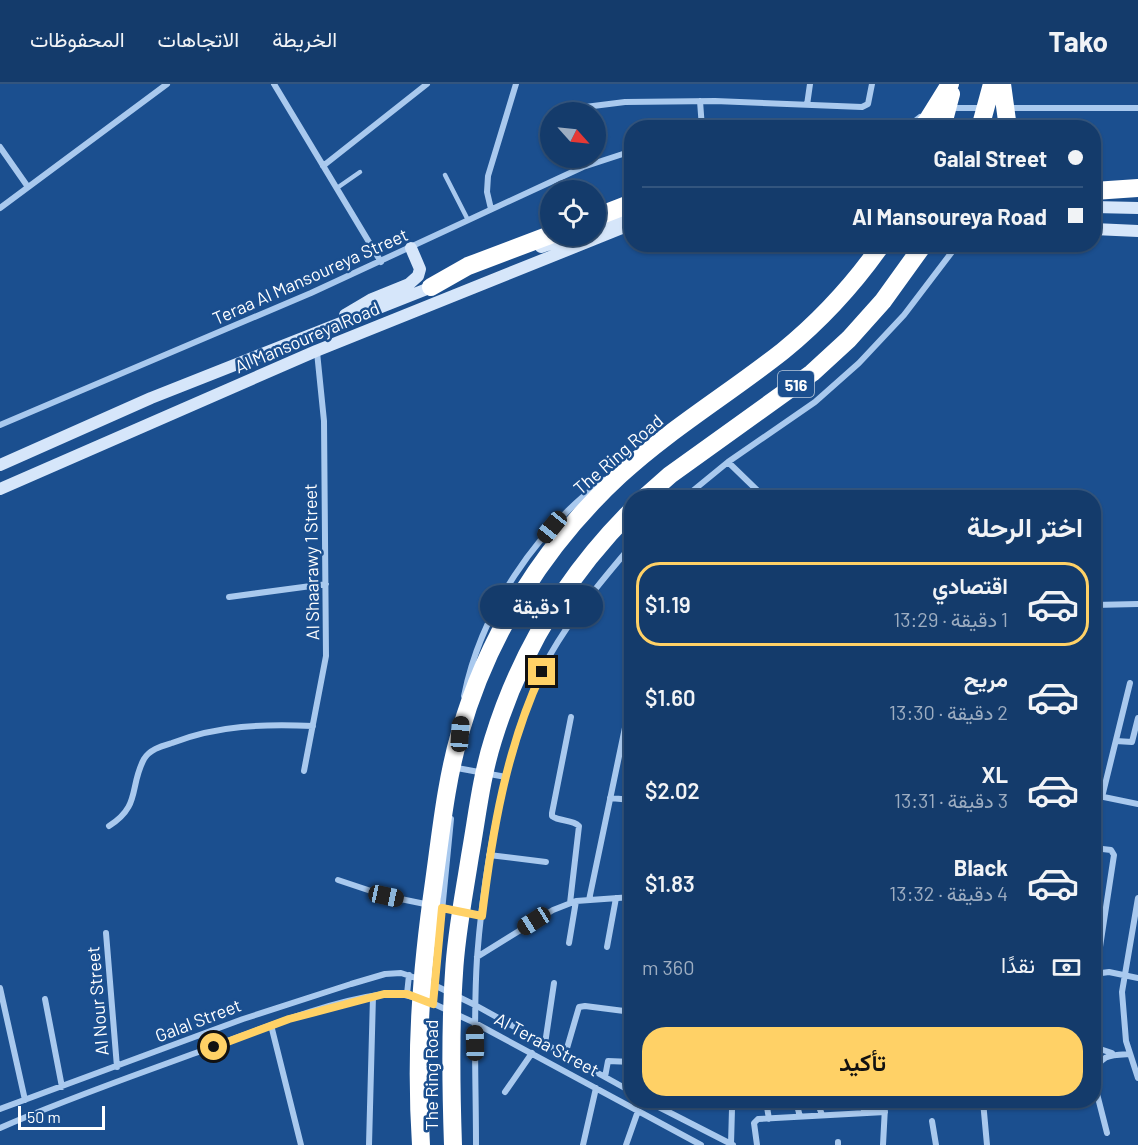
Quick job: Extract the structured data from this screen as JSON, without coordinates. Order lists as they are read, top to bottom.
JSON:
{
  "streets": {
    "highway": ["516", "The Ring Road"],
    "main road": ["Al Mansoureya Road"],
    "street": [
      "Teraa Al Mansoureya Street",
      "Al Shaarawy 1 Street",
      "Al Nour Street",
      "Galal Street",
      "Al Teraa Street"
    ]
  },
  "crossings": [
    ["Al Mansoureya Road", "Al Shaarawy 1 Street"],
    ["Al Nour Street", "Galal Street"],
    ["Galal Street", "Al Teraa Street"]
  ],
  "scale_bar": "50 m",
  "north": "bottom right",
  "page": {
    "header": "Tako",
    "nav": ["الخريطة", "الاتجاهات", "المحفوظات"],
    "banner": ["Galal Street", "Al Mansoureya Road"],
    "heading": "اختر الرحلة",
    "list": [
      {
        "name": "اقتصادي",
        "note": "1 دقيقة · 13:29",
        "value": "$1.19"
      },
      {
        "name": "مريح",
        "note": "2 دقيقة · 13:30",
        "value": "$1.60"
      },
      {
        "name": "XL",
        "note": "3 دقيقة · 13:31",
        "value": "$2.02"
      },
      {
        "name": "Black",
        "note": "4 دقيقة · 13:32",
        "value": "$1.83"
      }
    ],
    "bubble": "1 دقيقة",
    "pay": ["نقدًا", "360 m"],
    "buttons": "تأكيد",
    "scale": "50 m"
  }
}
